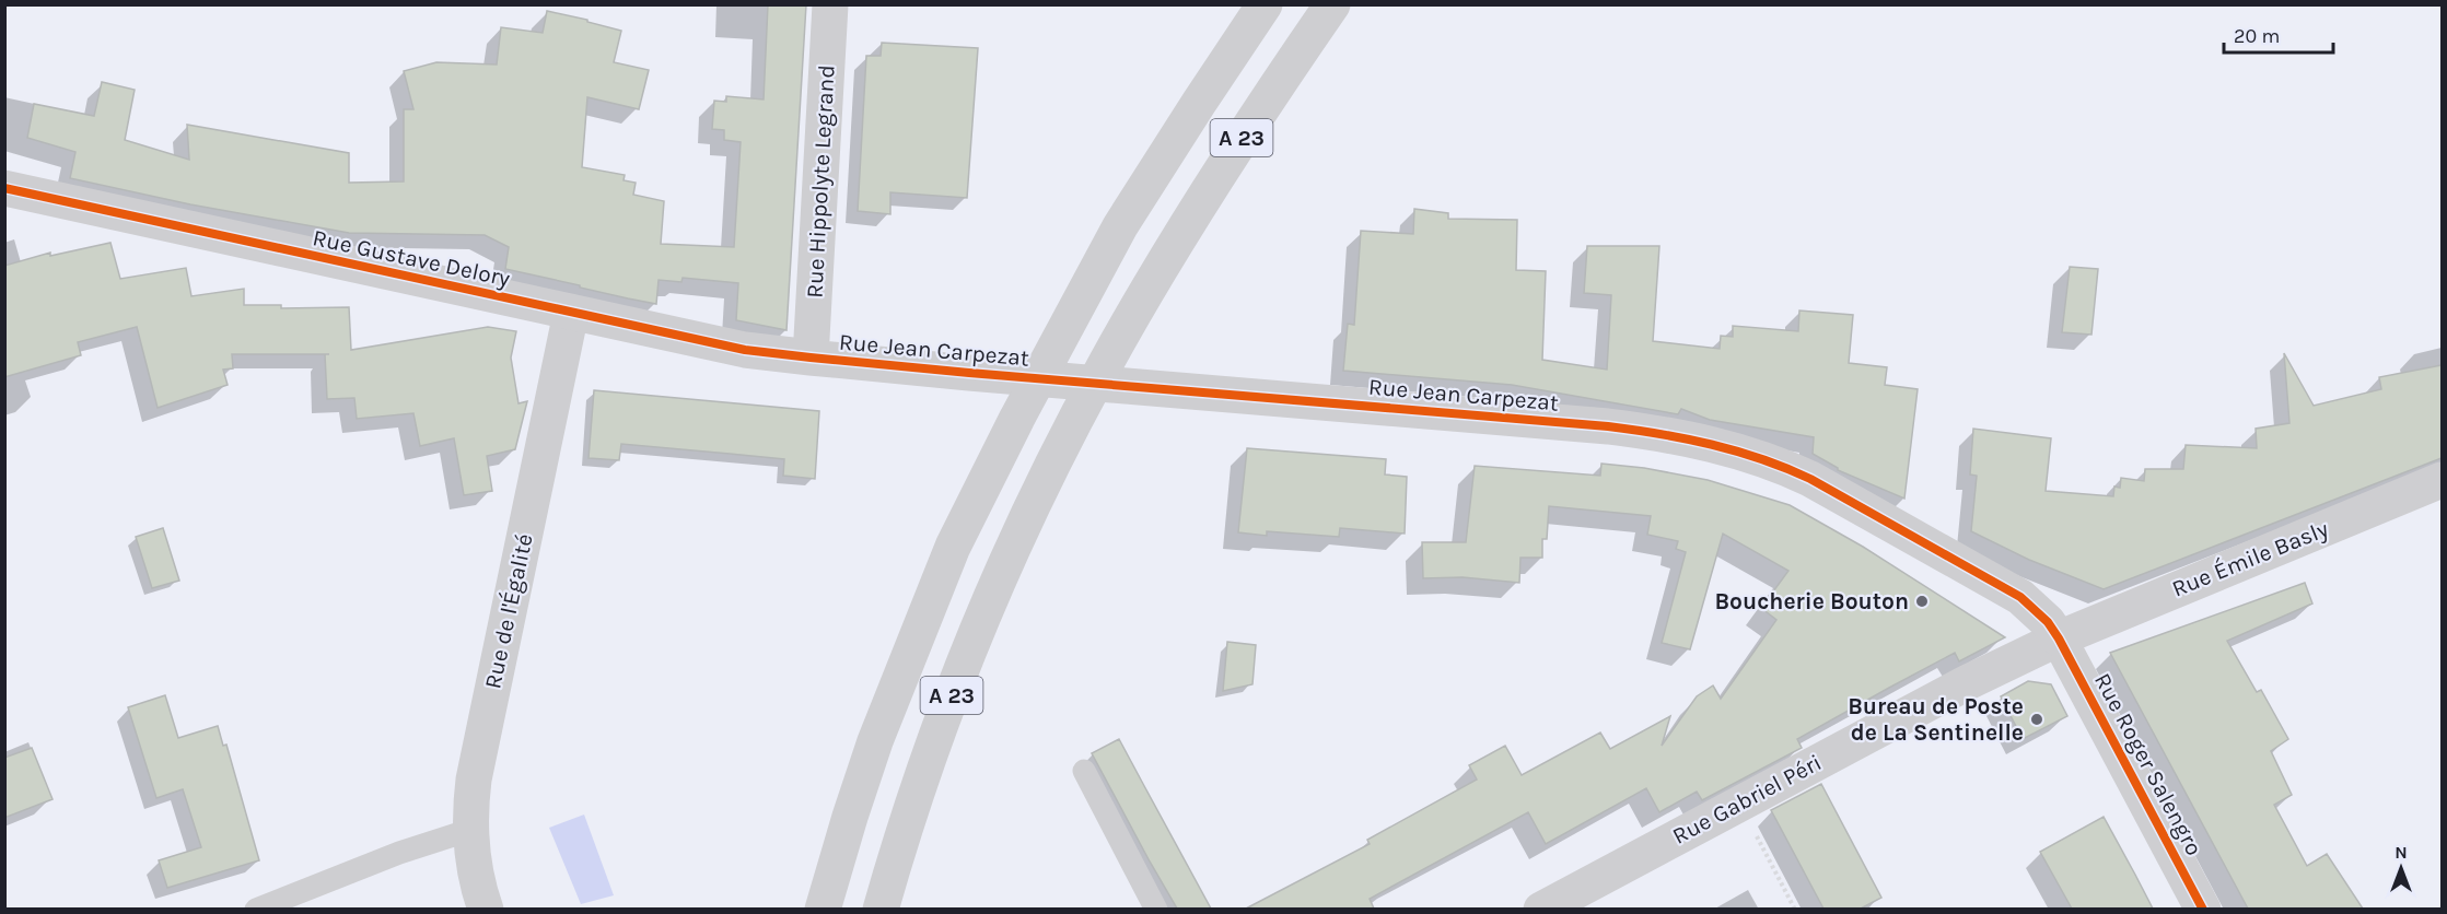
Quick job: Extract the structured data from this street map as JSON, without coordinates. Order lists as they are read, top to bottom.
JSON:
{
  "streets": {
    "main road": [
      "A 23",
      "Rue Hippolyte Legrand",
      "Rue Gustave Delory",
      "Rue Jean Carpezat",
      "Rue Émile Basly",
      "Rue de l'Égalité",
      "Rue Roger Salengro",
      "Rue Gabriel Péri"
    ]
  },
  "crossings": [
    ["Rue Hippolyte Legrand", "Rue Gustave Delory"],
    ["Rue Hippolyte Legrand", "Rue Jean Carpezat"],
    ["Rue Gustave Delory", "Rue Jean Carpezat"],
    ["Rue Gustave Delory", "Rue de l'Égalité"],
    ["Rue Jean Carpezat", "Rue Émile Basly"],
    ["Rue Jean Carpezat", "Rue Roger Salengro"],
    ["Rue Jean Carpezat", "Rue Gabriel Péri"],
    ["Rue Émile Basly", "Rue Roger Salengro"],
    ["Rue Émile Basly", "Rue Gabriel Péri"],
    ["Rue Roger Salengro", "Rue Gabriel Péri"]
  ],
  "places": ["Boucherie Bouton", "Bureau de Poste de La Sentinelle"],
  "scale_bar": "20 m",
  "north": "top"
}
